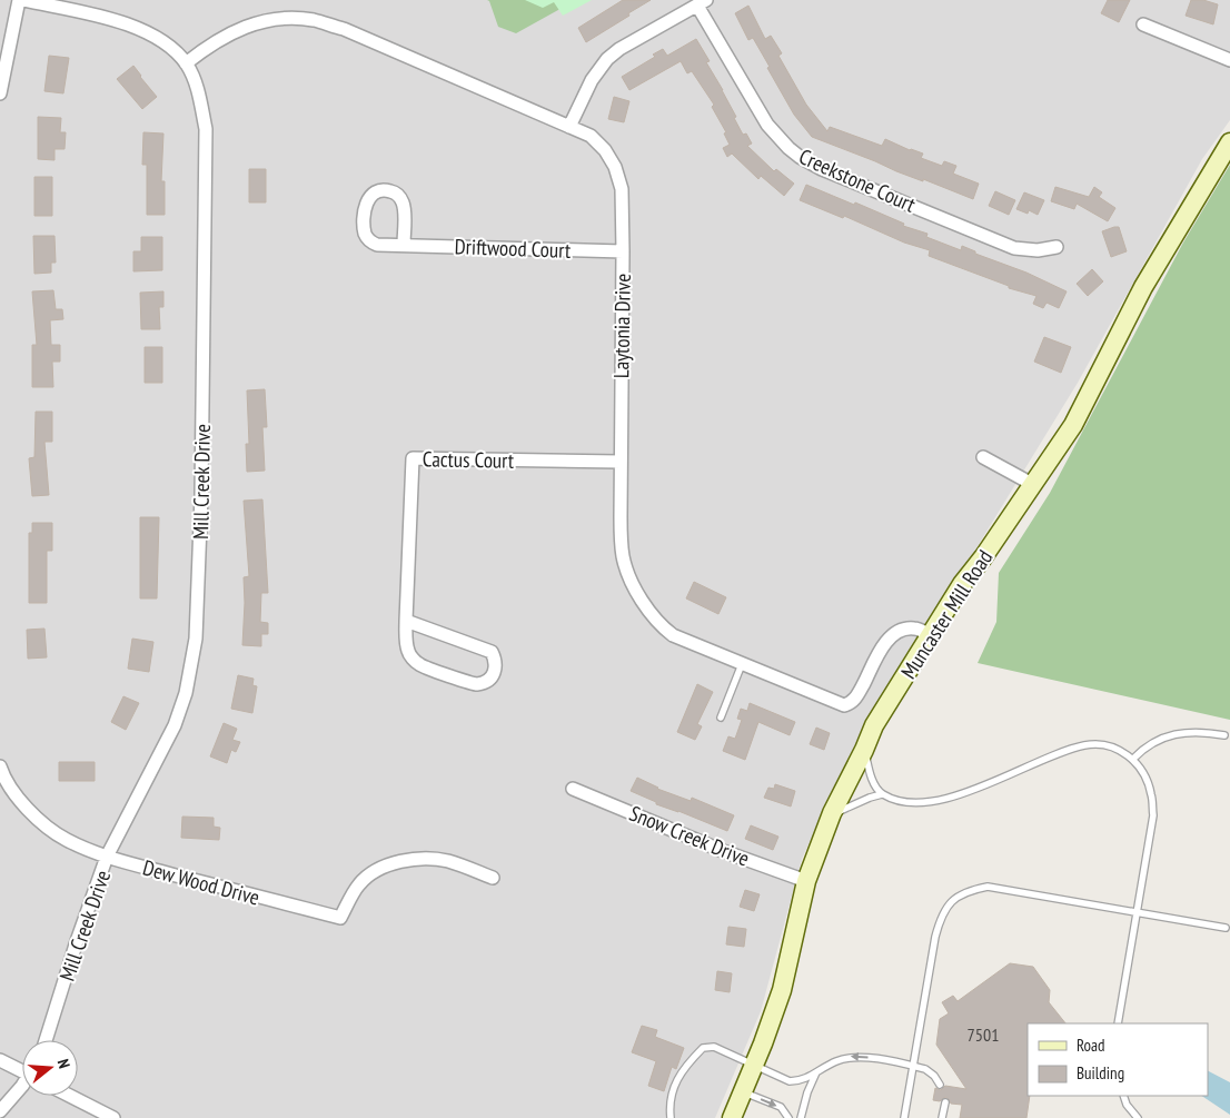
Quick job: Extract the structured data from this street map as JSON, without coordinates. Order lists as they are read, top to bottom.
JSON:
{
  "streets": {
    "main road": ["Muncaster Mill Road"],
    "street": [
      "Creekstone Court",
      "Driftwood Court",
      "Laytonia Drive",
      "Cactus Court",
      "Mill Creek Drive",
      "Snow Creek Drive",
      "Dew Wood Drive"
    ]
  },
  "crossings": [
    ["Driftwood Court", "Laytonia Drive"],
    ["Laytonia Drive", "Cactus Court"],
    ["Laytonia Drive", "Mill Creek Drive"],
    ["Laytonia Drive", "Muncaster Mill Road"],
    ["Mill Creek Drive", "Dew Wood Drive"],
    ["Muncaster Mill Road", "Snow Creek Drive"]
  ],
  "house_numbers": ["7501"],
  "legend": ["Road", "Building"],
  "north": "right"
}
